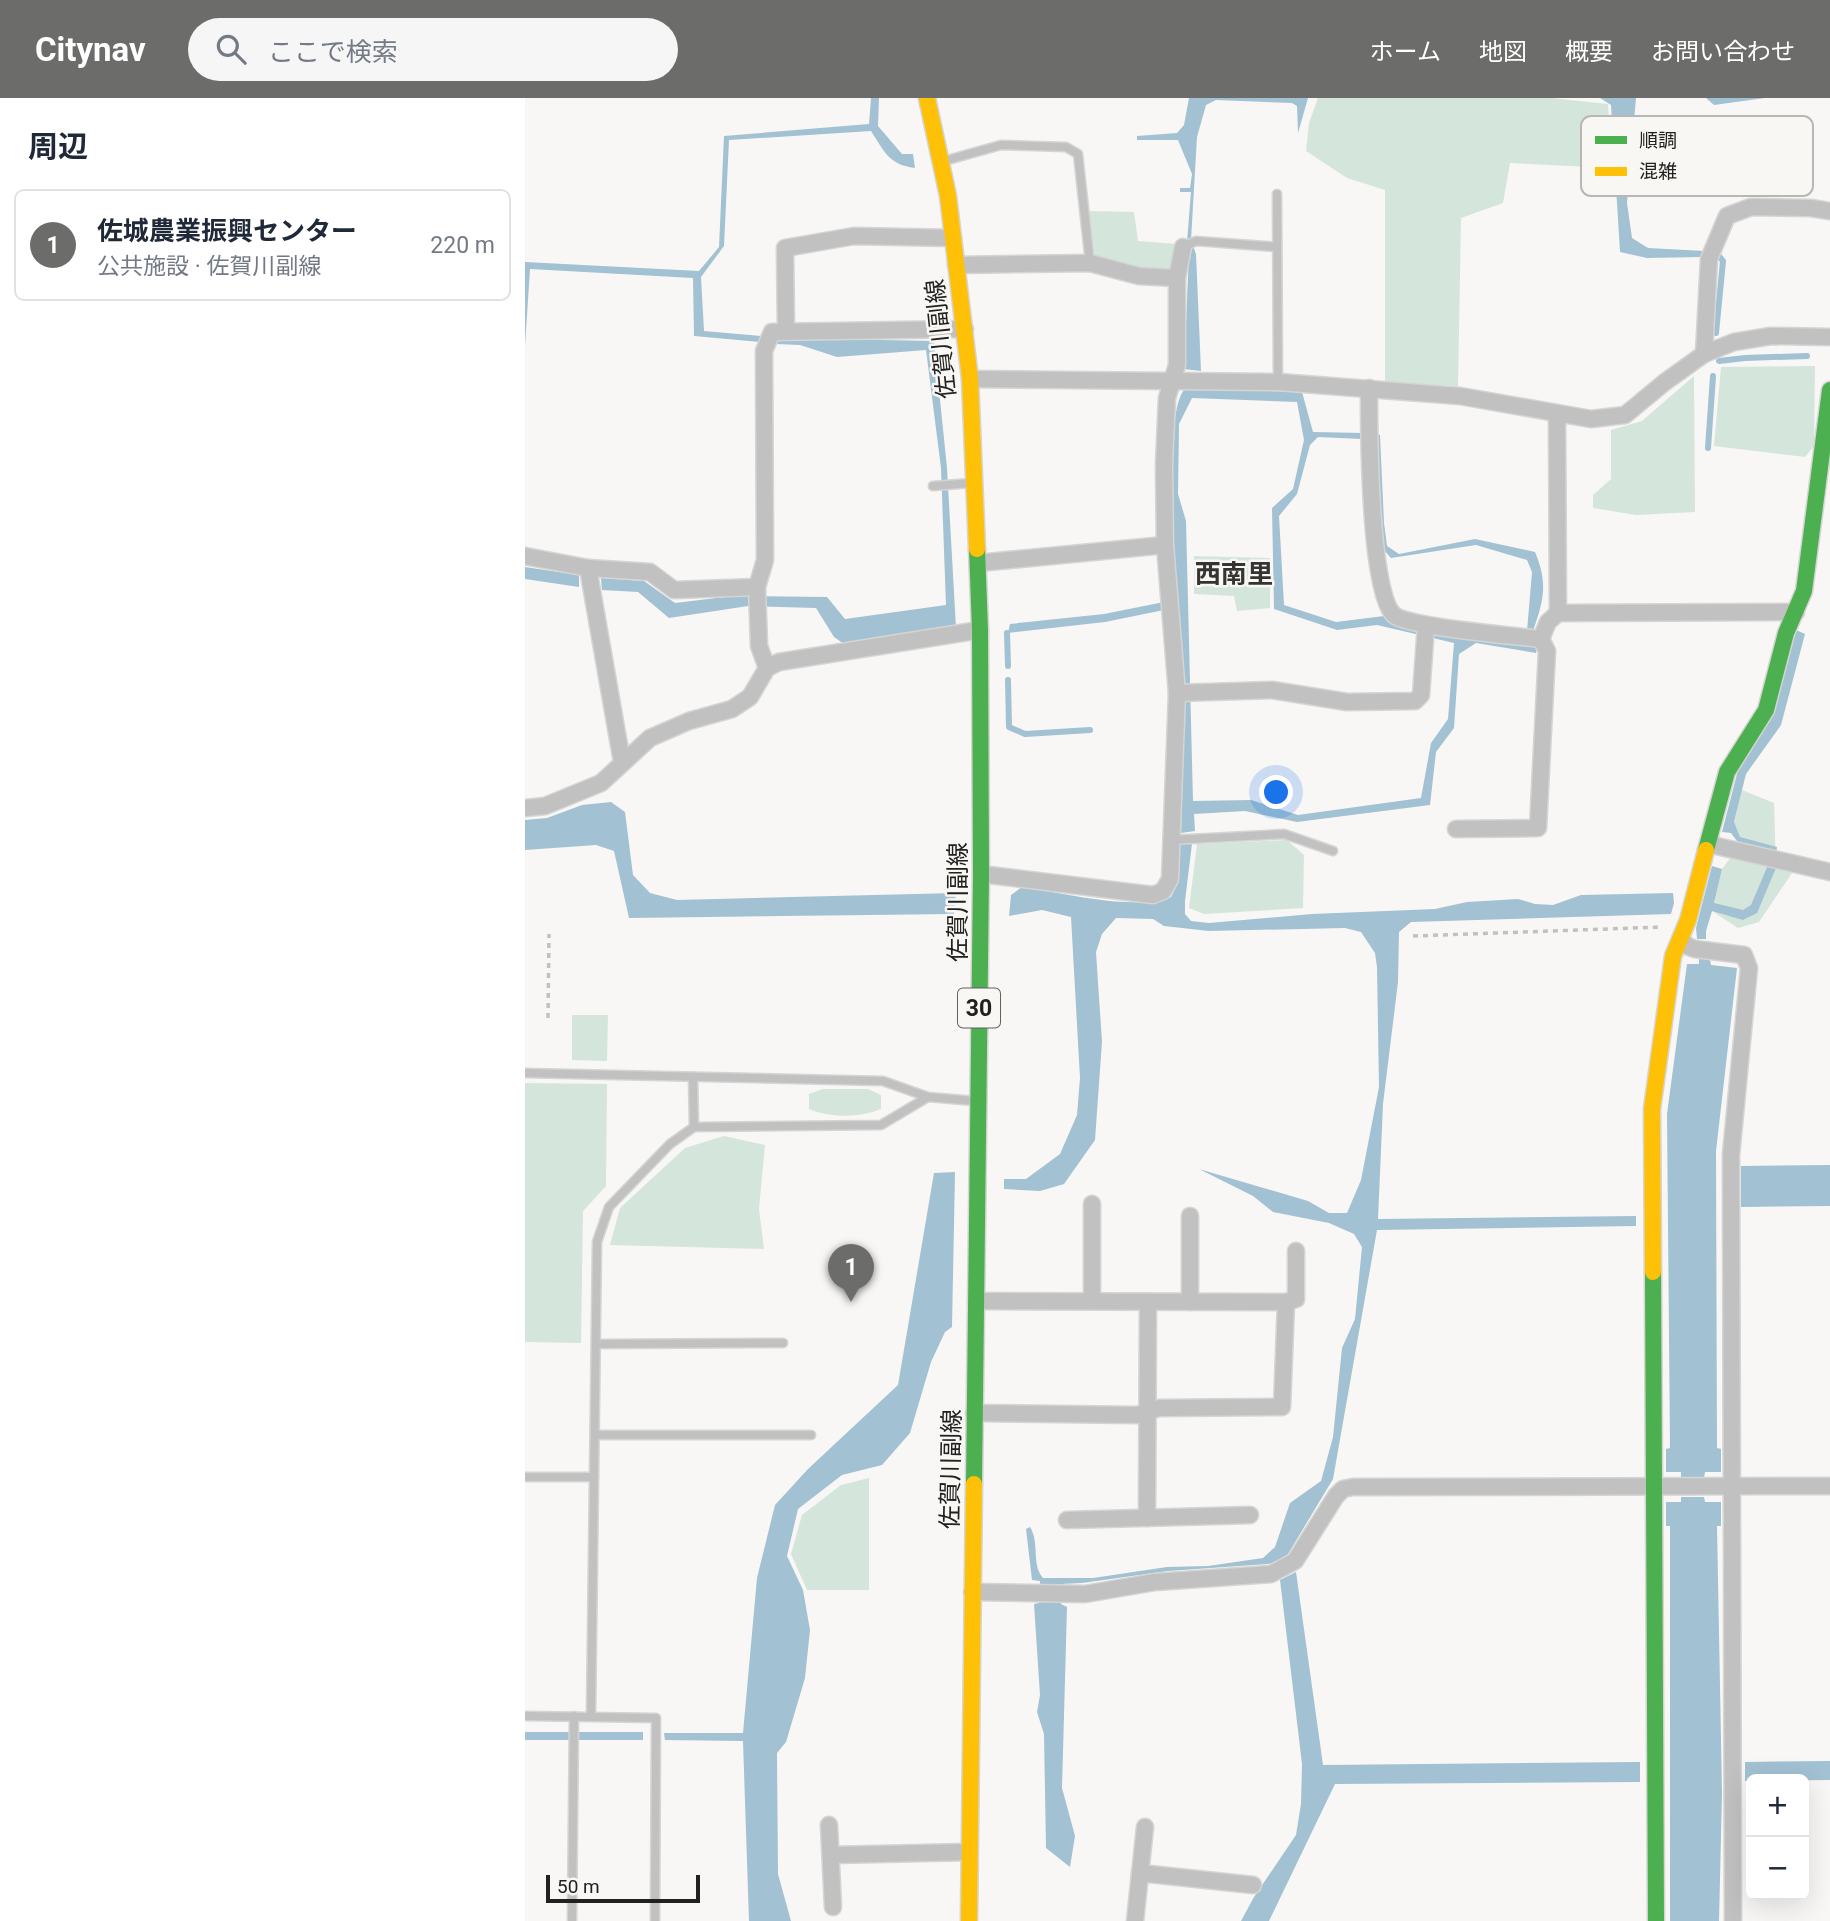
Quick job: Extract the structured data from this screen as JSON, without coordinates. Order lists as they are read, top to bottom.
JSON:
{
  "streets": {
    "main road": ["佐賀川副線", "30"]
  },
  "districts": ["西南里"],
  "legend": ["順調", "混雑"],
  "scale_bar": "50 m",
  "page": {
    "header": "Citynav",
    "search": "ここで検索",
    "nav": [
      "ホーム",
      "地図",
      "概要",
      "お問い合わせ"
    ],
    "heading": "周辺",
    "list": [
      {
        "mark": "1",
        "name": "佐城農業振興センター",
        "note": "公共施設 · 佐賀川副線",
        "value": "220 m"
      }
    ],
    "pins": "1",
    "map_buttons": ["+", "−"],
    "scale": "50 m"
  }
}
